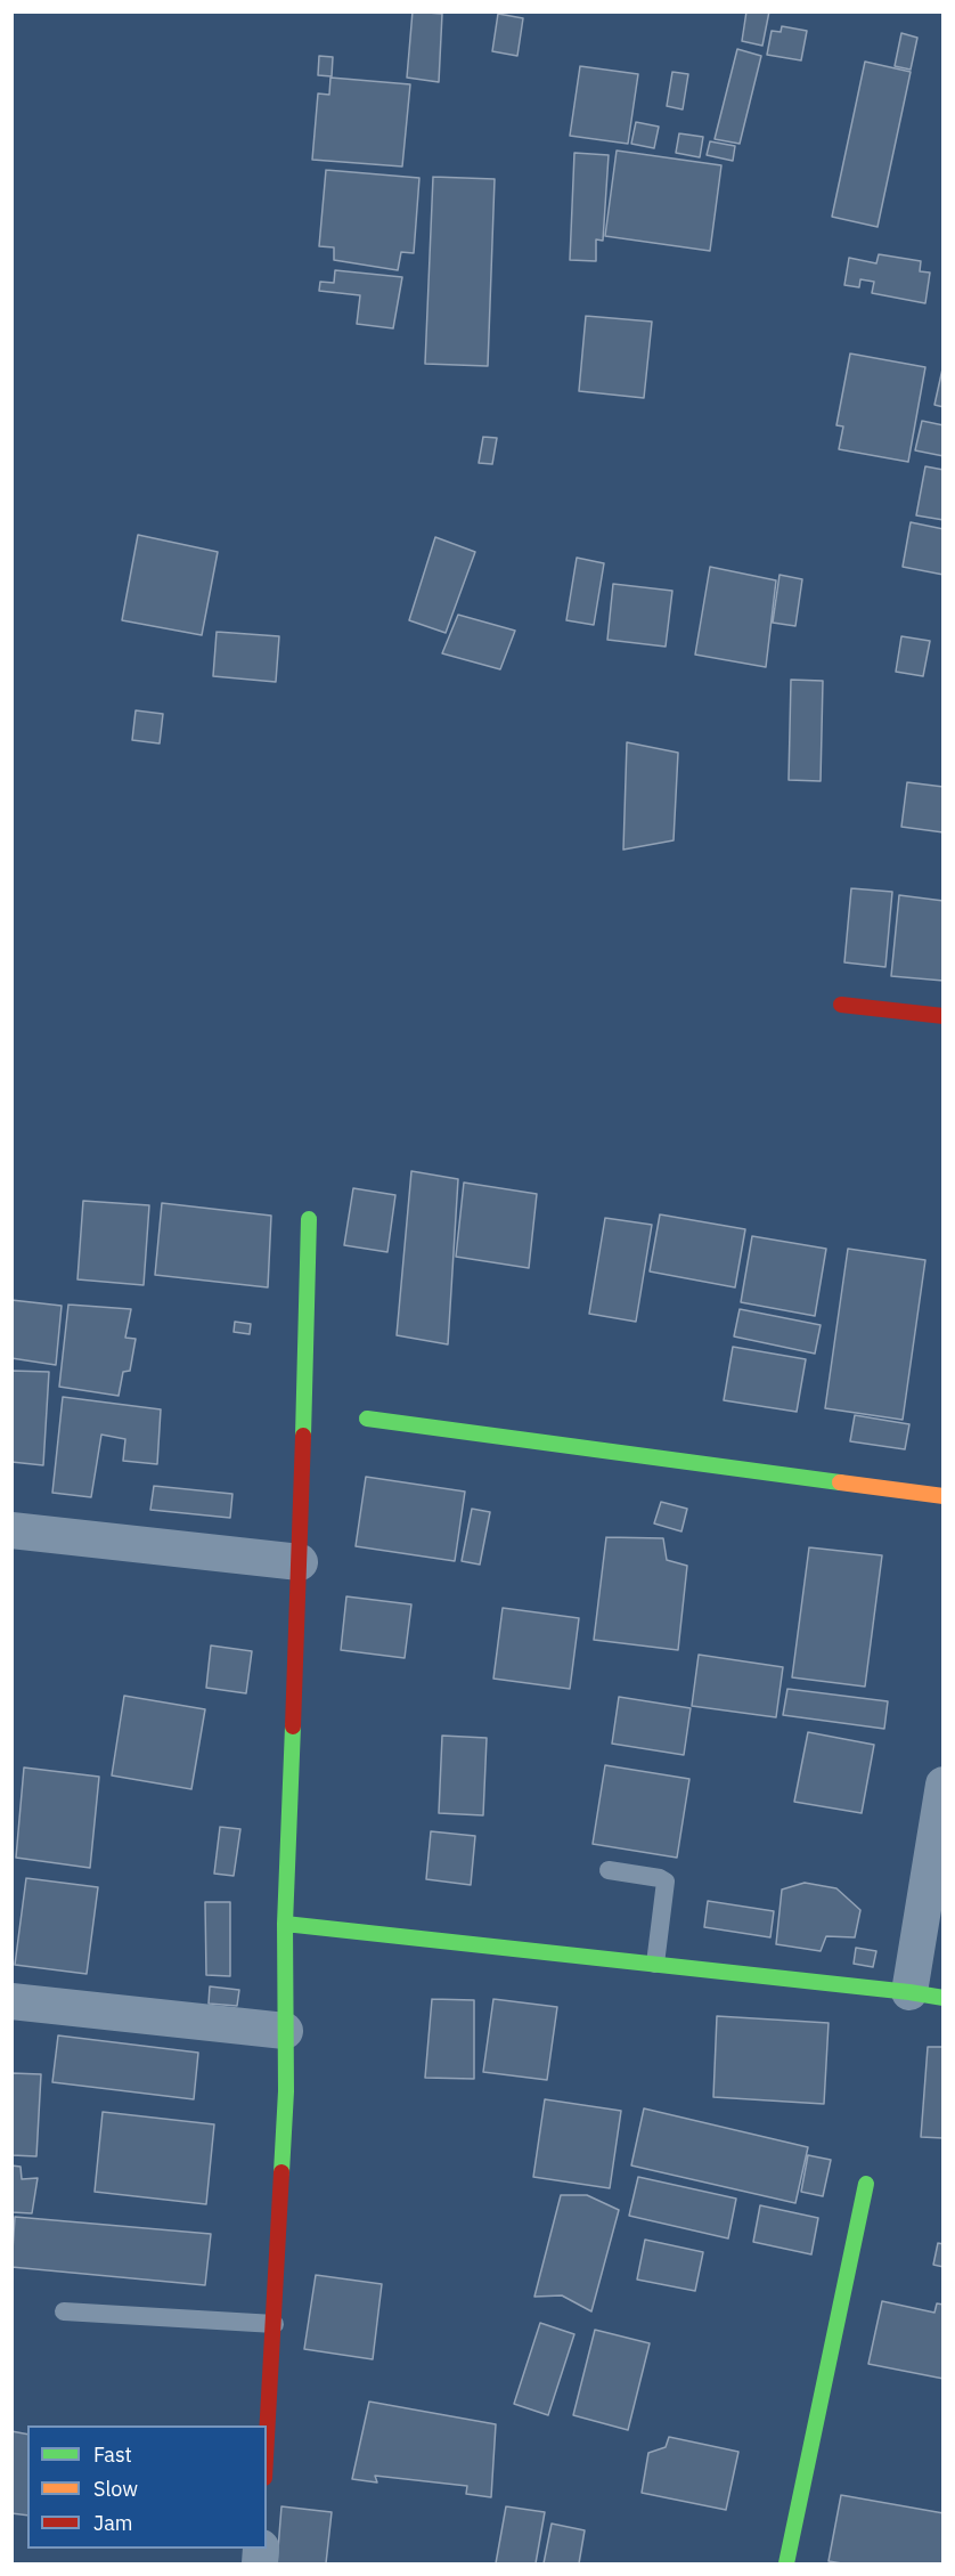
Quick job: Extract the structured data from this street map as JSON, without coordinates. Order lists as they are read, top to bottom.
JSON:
{
  "legend": ["Fast", "Slow", "Jam"]
}
